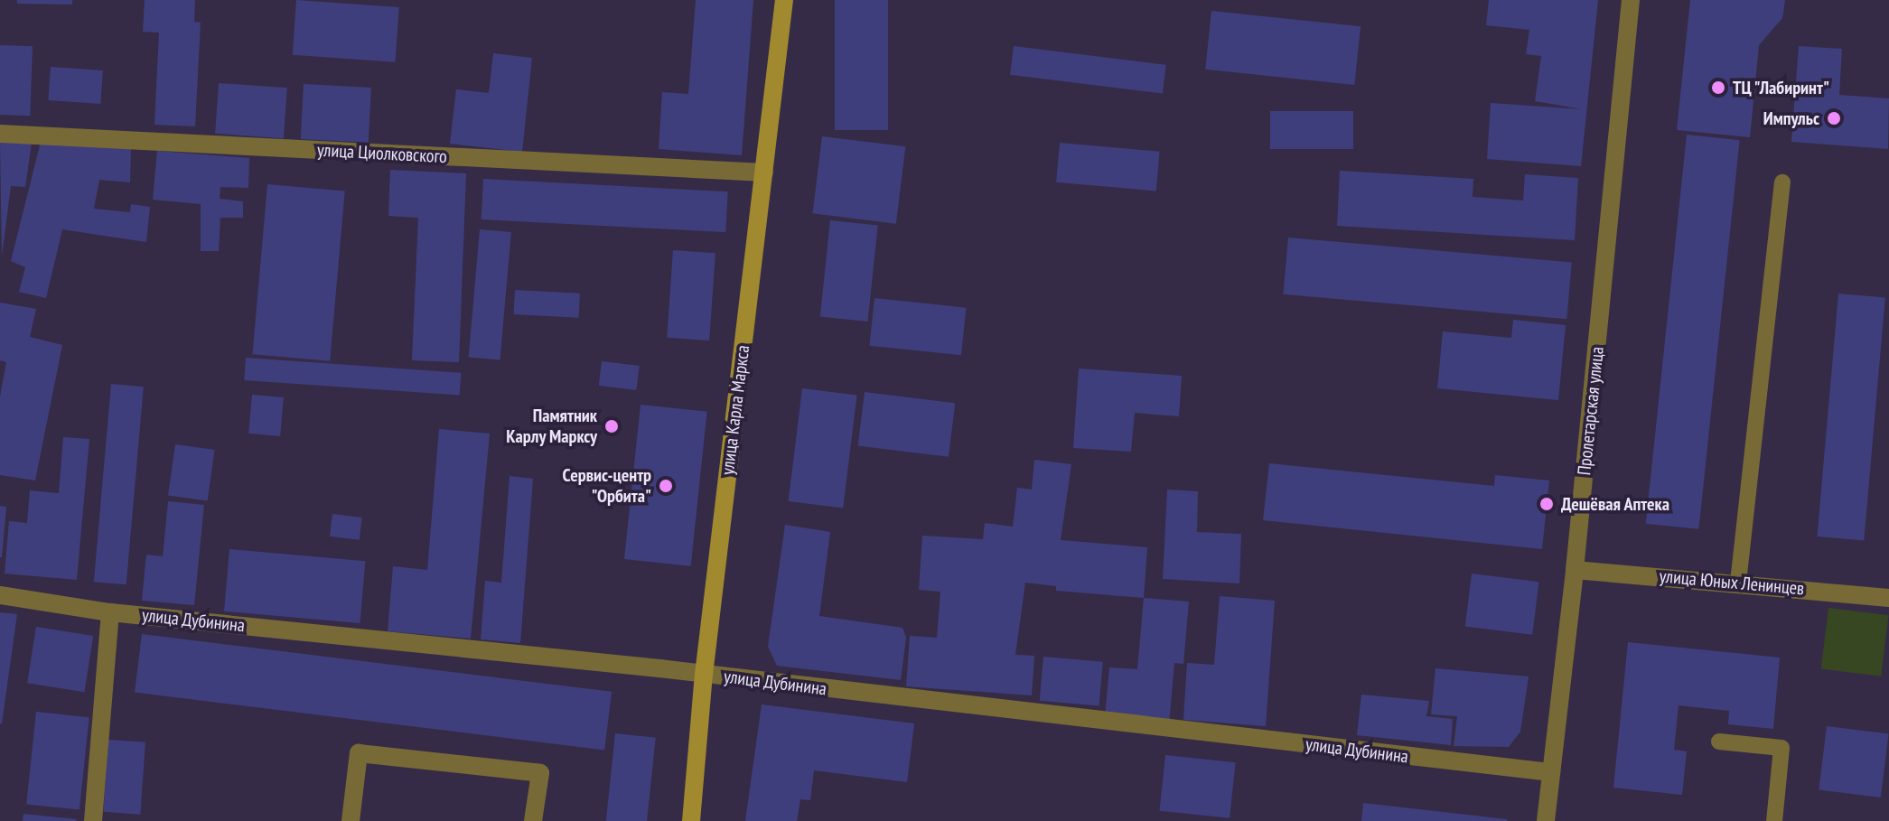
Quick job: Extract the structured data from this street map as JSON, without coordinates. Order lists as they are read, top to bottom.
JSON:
{
  "streets": {
    "main road": ["улица Карла Маркса"],
    "street": [
      "улица Циолковского",
      "Пролетарская улица",
      "улица Юных Ленинцев",
      "улица Дубинина"
    ]
  },
  "crossings": [
    ["улица Циолковского", "улица Карла Маркса"],
    ["улица Карла Маркса", "улица Дубинина"],
    ["Пролетарская улица", "улица Юных Ленинцев"],
    ["Пролетарская улица", "улица Дубинина"]
  ],
  "places": [
    "ТЦ \"Лабиринт\"",
    "Импульс",
    "Памятник Карлу Марксу",
    "Сервис-центр \"Орбита\"",
    "Дешёвая Аптека"
  ]
}
